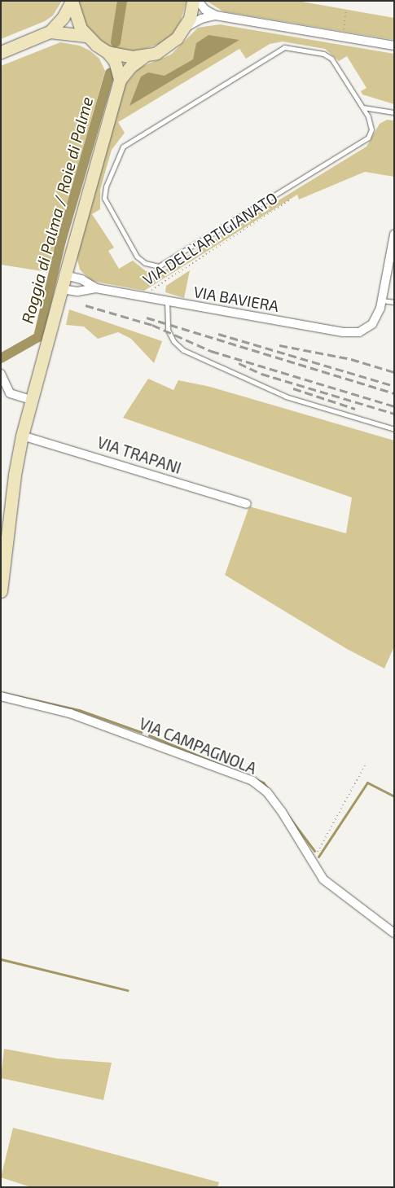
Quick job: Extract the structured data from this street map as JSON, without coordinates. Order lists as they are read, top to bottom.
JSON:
{
  "streets": {
    "street": ["VIA BAVIERA", "VIA TRAPANI", "VIA CAMPAGNOLA"],
    "path": ["VIA DELL'ARTIGIANATO"]
  },
  "crossings": [
    ["VIA DELL'ARTIGIANATO", "VIA BAVIERA"]
  ],
  "water": ["Roggia di Palma / Roie di Palme"]
}
